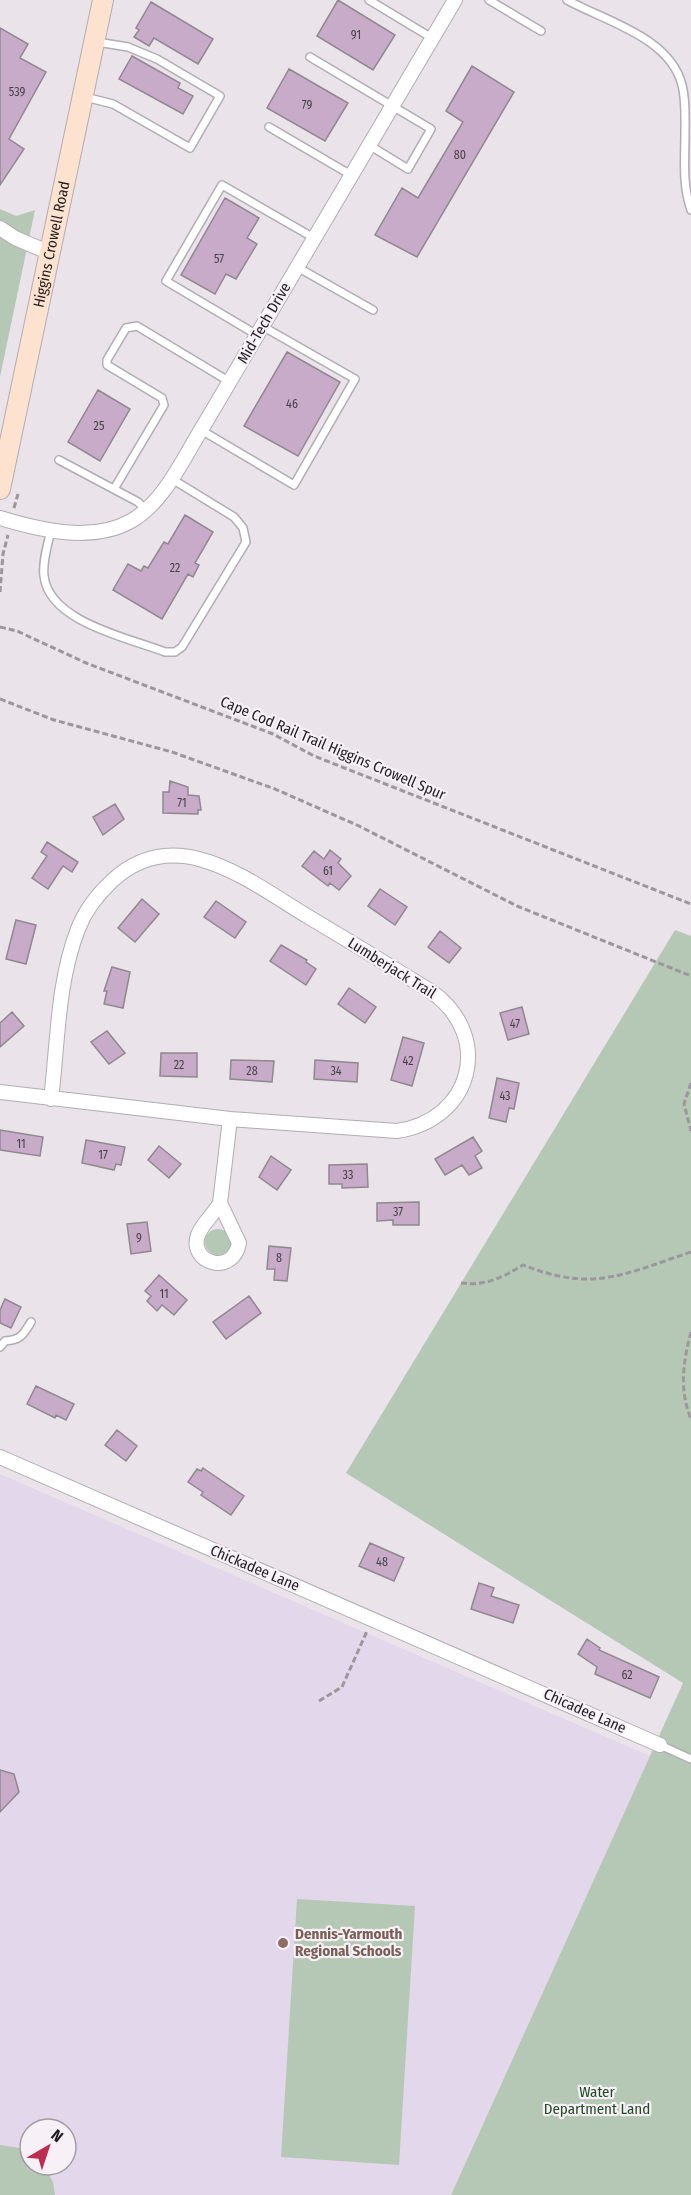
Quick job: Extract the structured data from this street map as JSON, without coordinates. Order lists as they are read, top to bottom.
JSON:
{
  "streets": {
    "main road": ["Higgins Crowell Road"],
    "street": [
      "Mid-Tech Drive",
      "Lumberjack Trail",
      "Chickadee Lane",
      "Chicadee Lane"
    ],
    "path": ["Cape Cod Rail Trail Higgins Crowell Spur"]
  },
  "crossings": [
    ["Chickadee Lane", "Chicadee Lane"]
  ],
  "parks": ["Water Department Land"],
  "places": ["Dennis-Yarmouth Regional Schools"],
  "house_numbers": [
    "91",
    "539",
    "79",
    "80",
    "57",
    "46",
    "25",
    "22",
    "71",
    "61",
    "47",
    "42",
    "22",
    "28",
    "34",
    "43",
    "11",
    "17",
    "33",
    "37",
    "9",
    "8",
    "11",
    "48",
    "62"
  ],
  "north": "top right"
}
